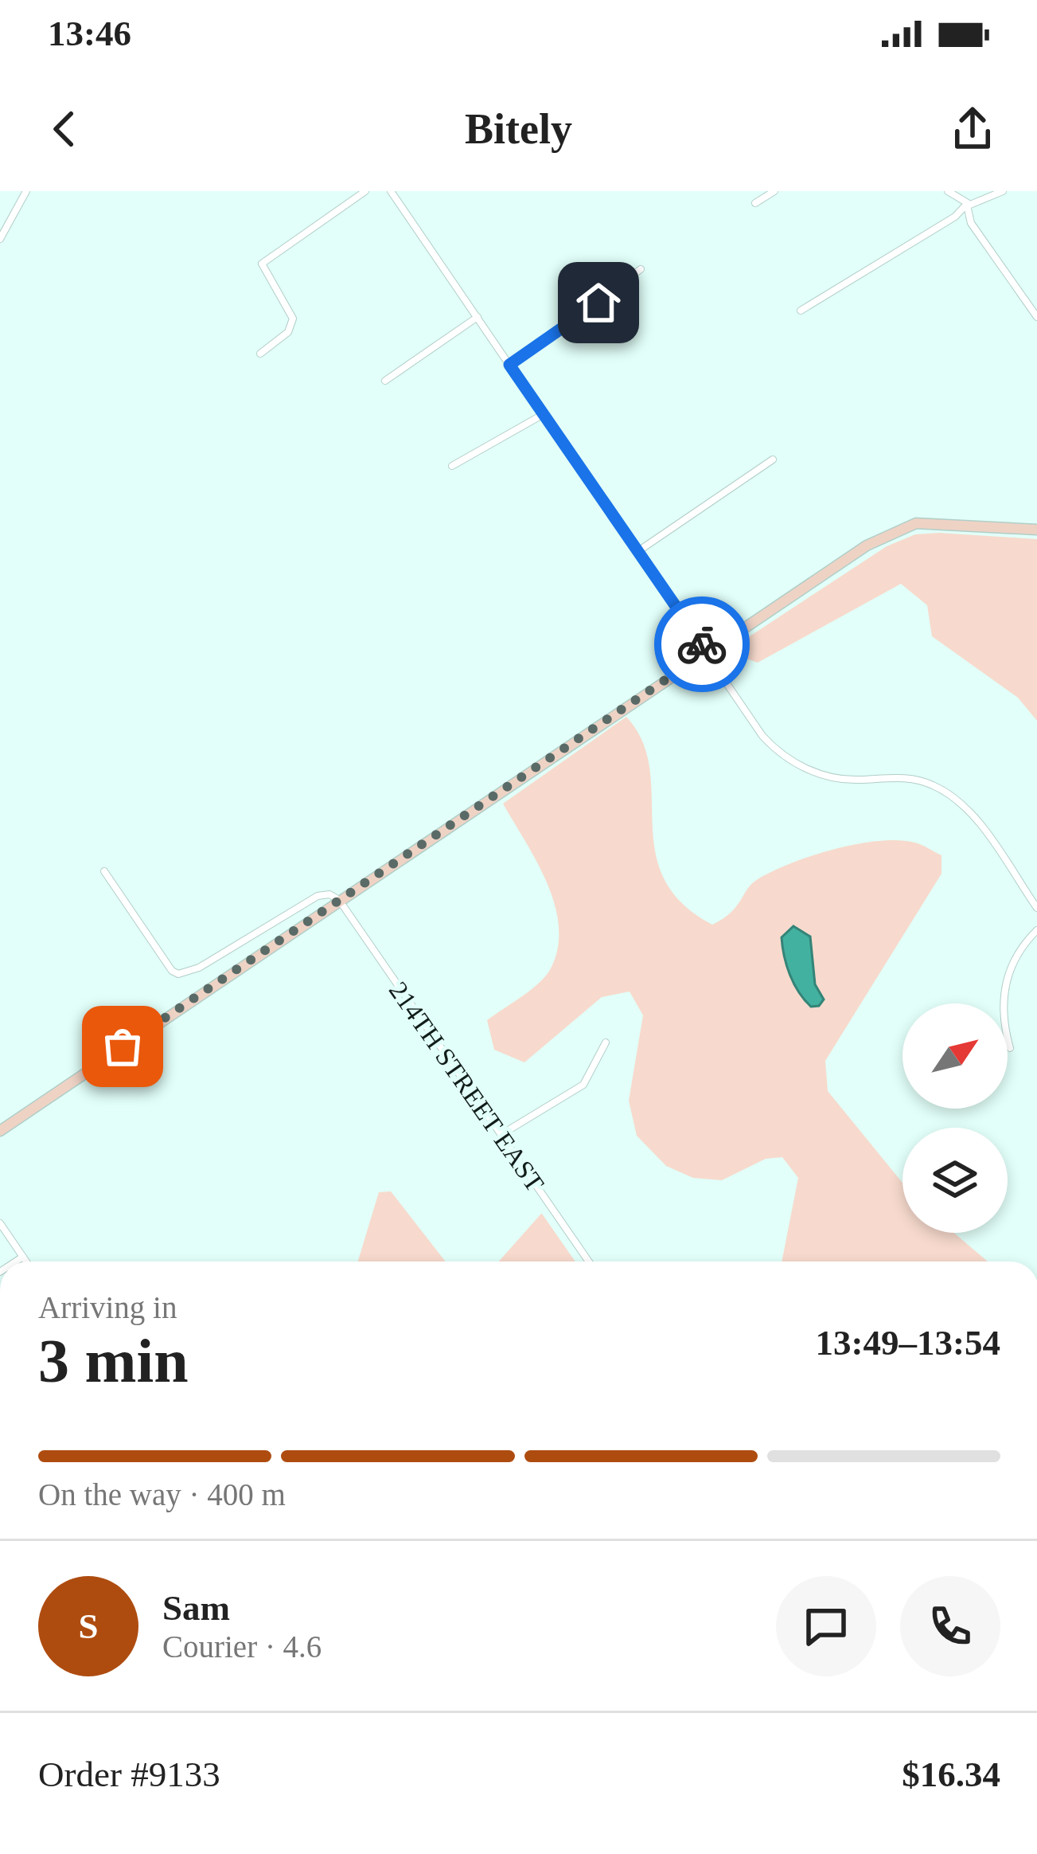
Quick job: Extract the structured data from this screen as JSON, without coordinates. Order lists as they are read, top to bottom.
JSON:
{
  "streets": {
    "street": ["214TH STREET EAST"]
  },
  "north": "top right",
  "page": {
    "status": "13:46",
    "header": "Bitely",
    "heading": ["3 min", "Arriving in", "13:49–13:54"],
    "panel": [
      "Sam",
      "Courier · 4.6",
      "Order #9133",
      "$16.34"
    ],
    "bar": "On the way · 400 m",
    "round": "S"
  }
}
